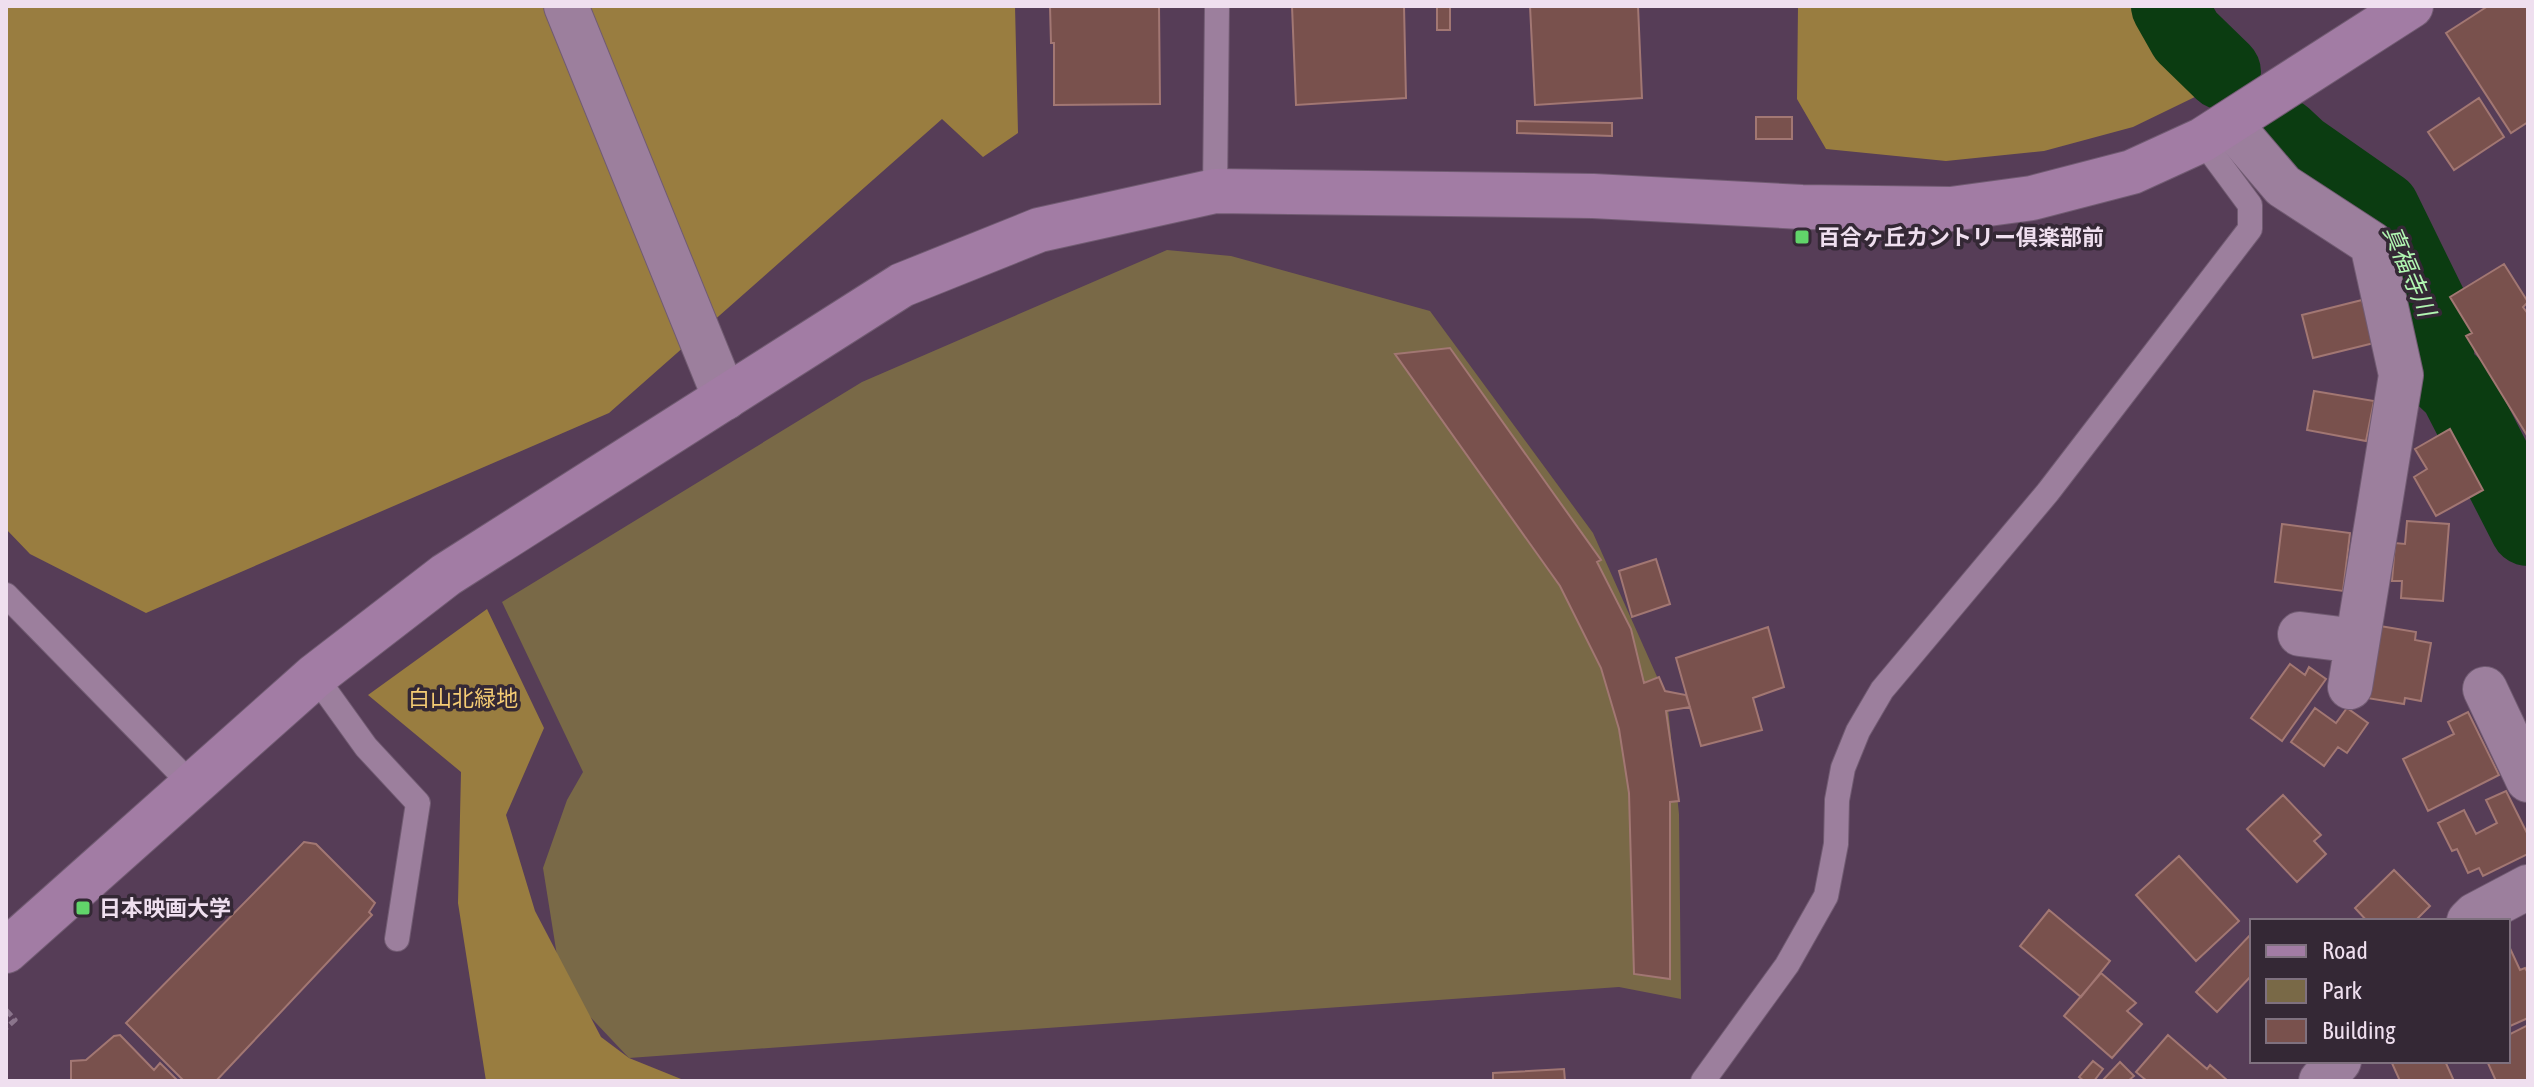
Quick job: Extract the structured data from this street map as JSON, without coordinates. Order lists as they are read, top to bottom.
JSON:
{
  "water": ["真福寺川"],
  "parks": ["白山北緑地"],
  "places": {
    "transit": ["百合ヶ丘カントリー倶楽部前", "日本映画大学"]
  },
  "legend": ["Road", "Park", "Building"]
}
